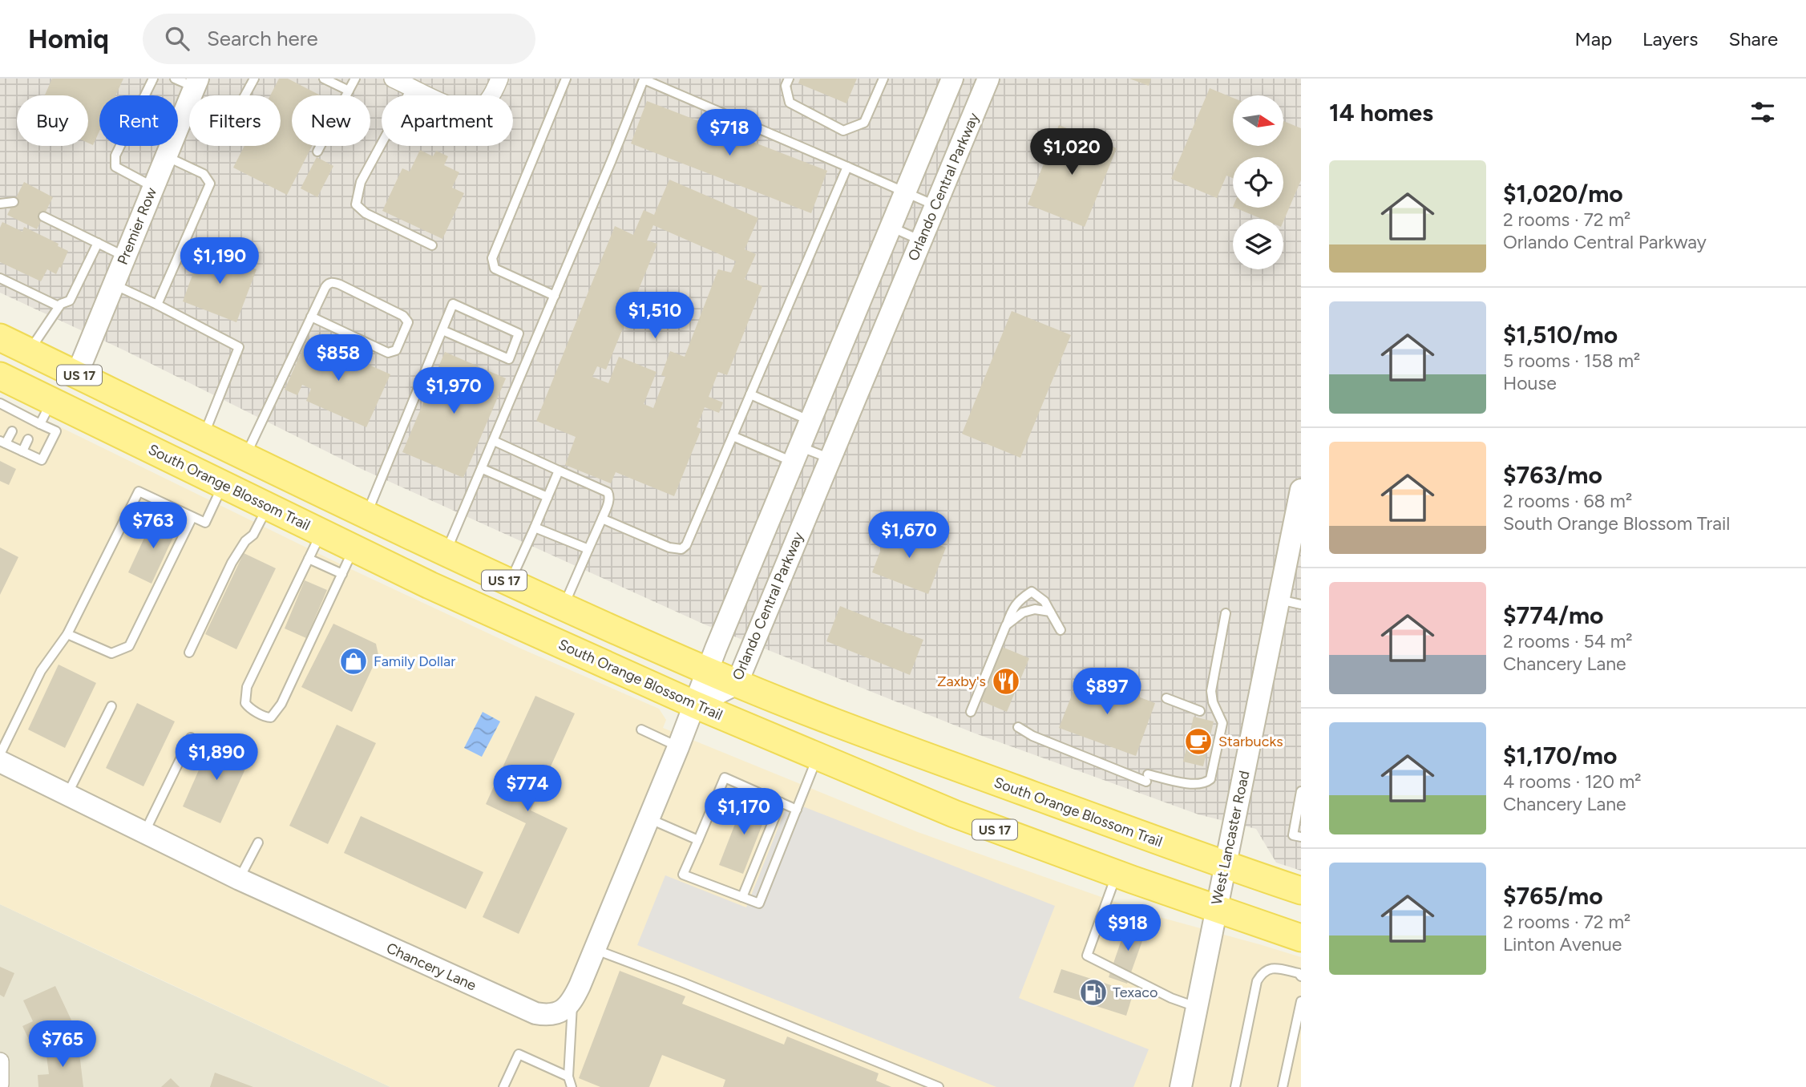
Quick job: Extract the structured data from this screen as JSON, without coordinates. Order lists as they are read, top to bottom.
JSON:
{
  "streets": {
    "main road": ["US 17", "South Orange Blossom Trail"],
    "street": [
      "Orlando Central Parkway",
      "Premier Row",
      "West Lancaster Road",
      "Chancery Lane"
    ]
  },
  "crossings": [
    ["Orlando Central Parkway", "South Orange Blossom Trail"],
    ["Premier Row", "South Orange Blossom Trail"],
    ["South Orange Blossom Trail", "West Lancaster Road"]
  ],
  "places": {
    "shop": ["Family Dollar"],
    "restaurant": ["Zaxby's"],
    "cafe": ["Starbucks"],
    "fuel station": ["Texaco"]
  },
  "north": "right",
  "page": {
    "header": "Homiq",
    "search": "Search here",
    "nav": ["Map", "Layers", "Share"],
    "heading": "14 homes",
    "chip": [
      "Buy",
      "Rent",
      "Filters",
      "New",
      "Apartment"
    ],
    "price": [
      "$718",
      "$1,020",
      "$1,190",
      "$1,510",
      "$858",
      "$1,970",
      "$763",
      "$1,670",
      "$897",
      "$1,890",
      "$774",
      "$1,170",
      "$918",
      "$765"
    ],
    "list": [
      {
        "name": "$1,020/mo",
        "note": "2 rooms · 72 m² · Orlando Central Parkway"
      },
      {
        "name": "$1,510/mo",
        "note": "5 rooms · 158 m² · House"
      },
      {
        "name": "$763/mo",
        "note": "2 rooms · 68 m² · South Orange Blossom Trail"
      },
      {
        "name": "$774/mo",
        "note": "2 rooms · 54 m² · Chancery Lane"
      },
      {
        "name": "$1,170/mo",
        "note": "4 rooms · 120 m² · Chancery Lane"
      },
      {
        "name": "$765/mo",
        "note": "2 rooms · 72 m² · Linton Avenue"
      }
    ]
  }
}
